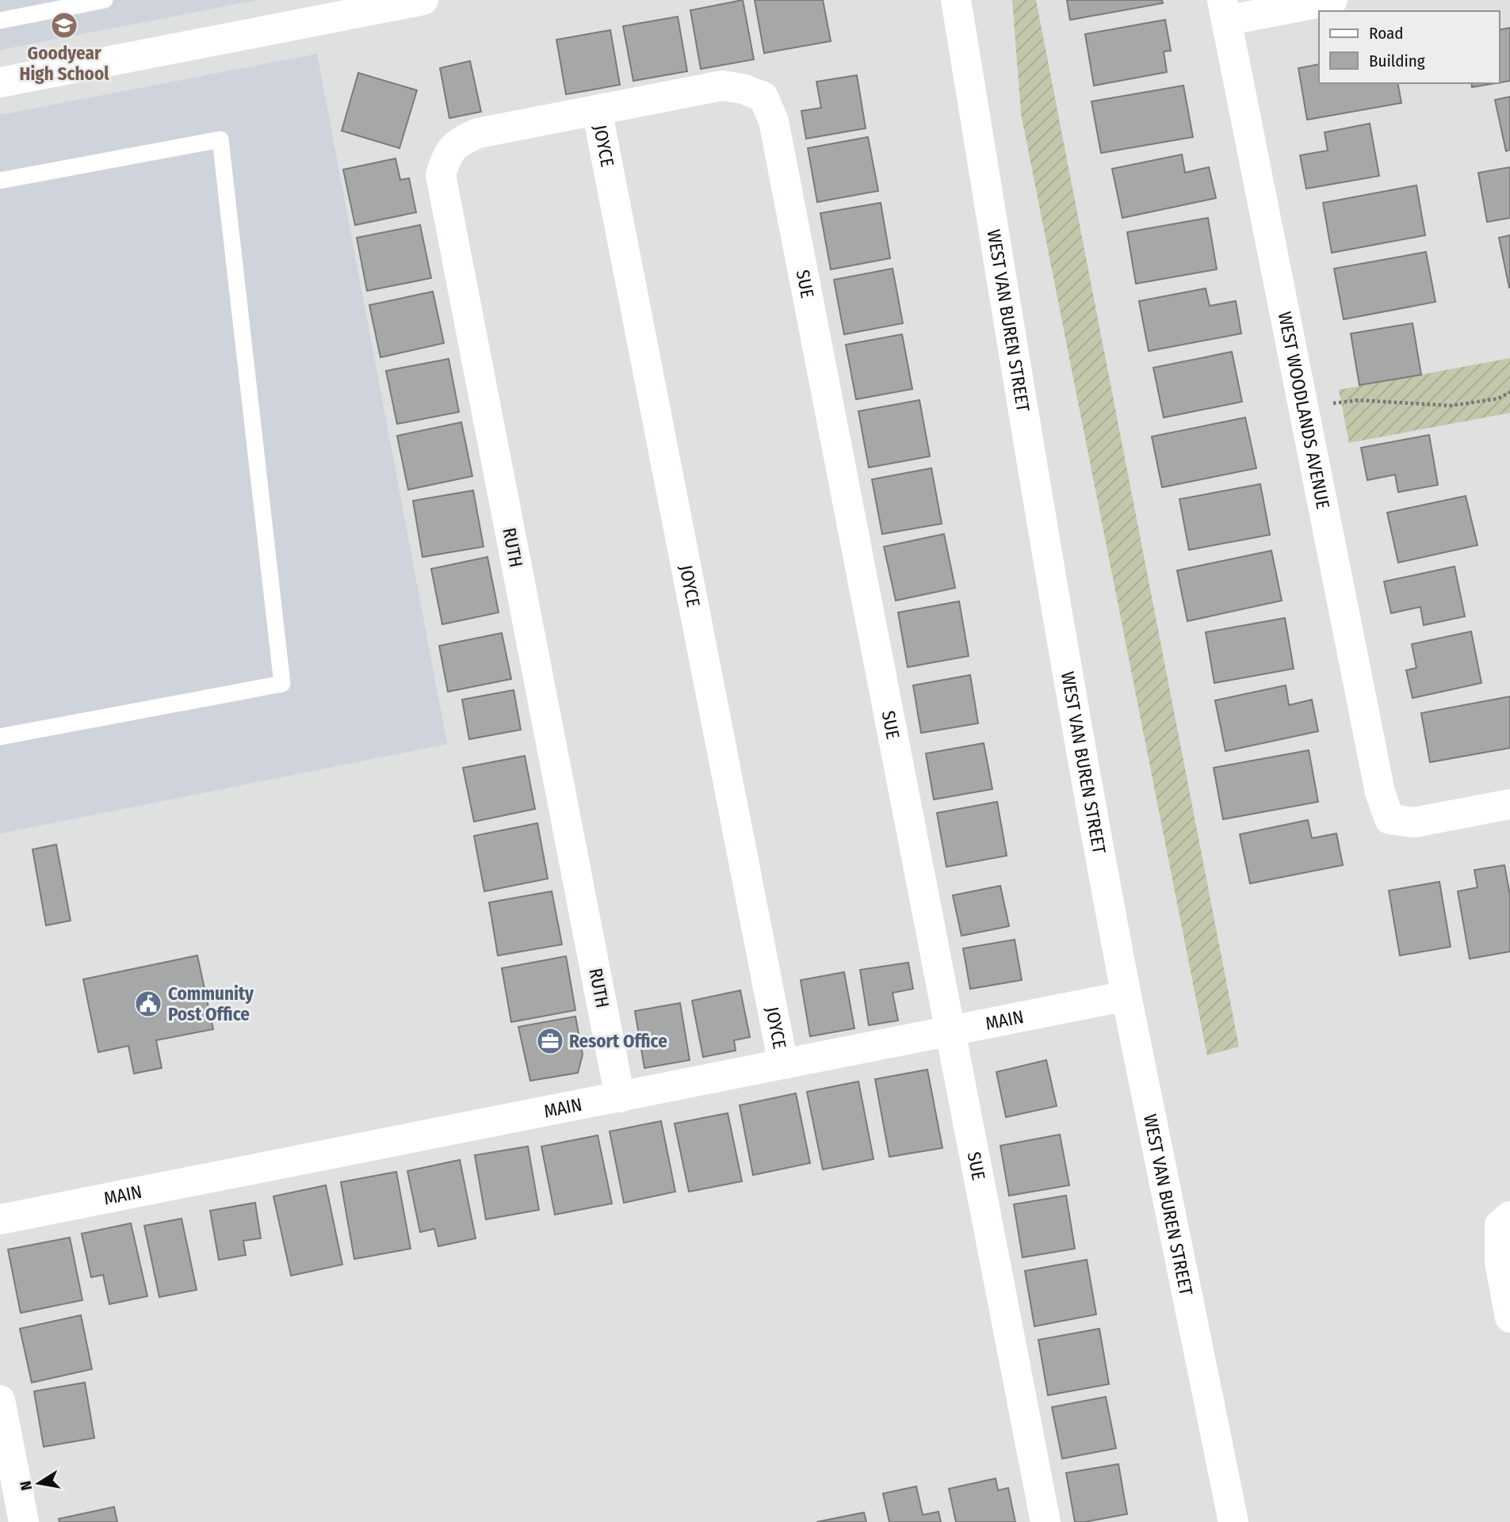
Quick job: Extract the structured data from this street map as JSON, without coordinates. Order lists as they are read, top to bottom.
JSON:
{
  "streets": {
    "street": [
      "JOYCE",
      "SUE",
      "WEST VAN BUREN STREET",
      "WEST WOODLANDS AVENUE",
      "RUTH",
      "MAIN"
    ]
  },
  "crossings": [
    ["JOYCE", "SUE"],
    ["JOYCE", "RUTH"],
    ["JOYCE", "MAIN"],
    ["SUE", "RUTH"],
    ["SUE", "MAIN"],
    ["WEST VAN BUREN STREET", "MAIN"],
    ["RUTH", "MAIN"]
  ],
  "places": {
    "school or university": ["Goodyear High School"],
    "public building": ["Community Post Office"],
    "office": ["Resort Office"]
  },
  "legend": ["Road", "Building"],
  "north": "left"
}
